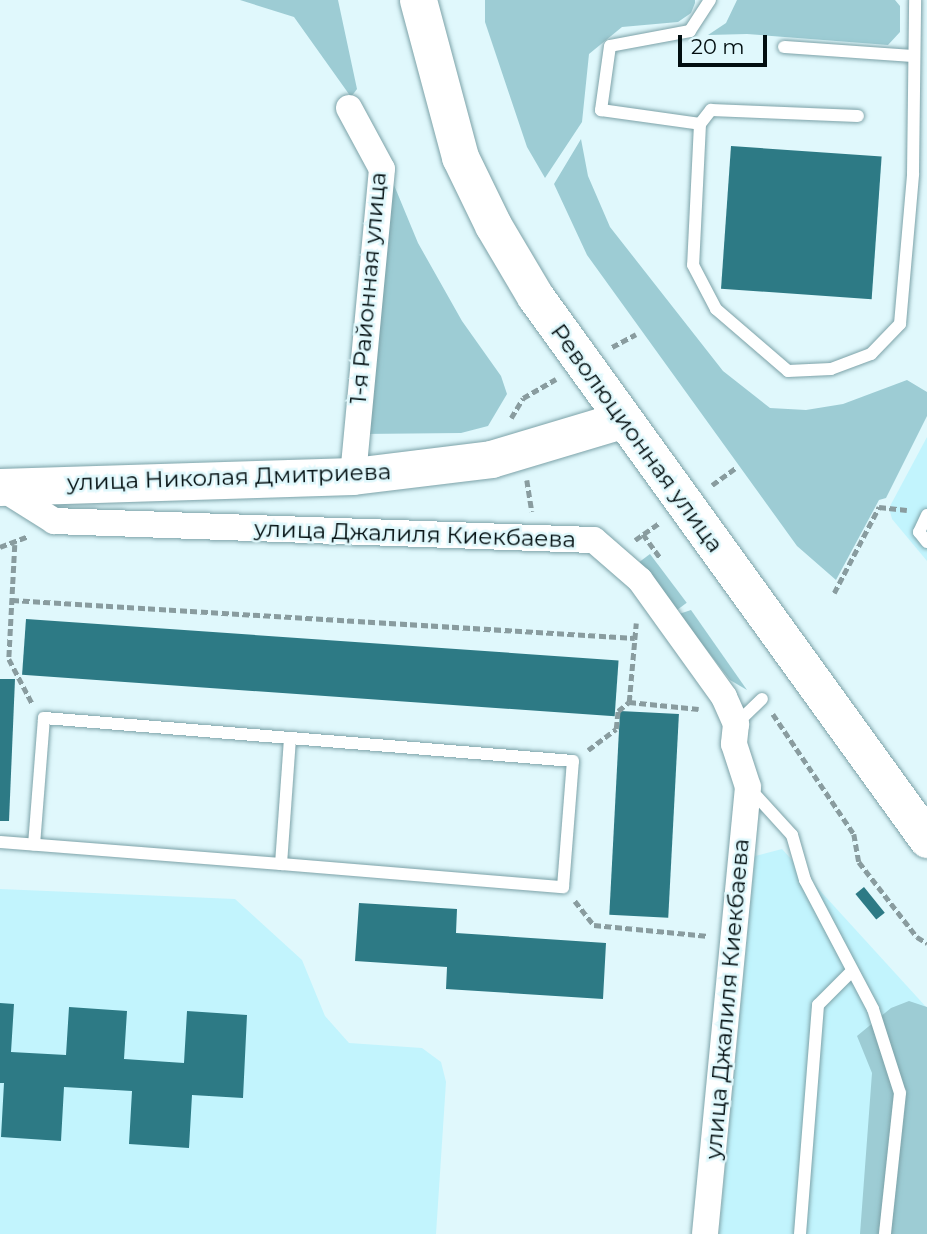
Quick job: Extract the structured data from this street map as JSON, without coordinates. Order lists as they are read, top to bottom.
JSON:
{
  "streets": {
    "main road": ["Революционная улица", "улица Николая Дмитриева"],
    "street": ["1-я Районная улица", "улица Джалиля Киекбаева"]
  },
  "crossings": [
    ["1-я Районная улица", "улица Николая Дмитриева"],
    ["Революционная улица", "улица Николая Дмитриева"],
    ["улица Николая Дмитриева", "улица Джалиля Киекбаева"]
  ],
  "scale_bar": "20 m"
}
